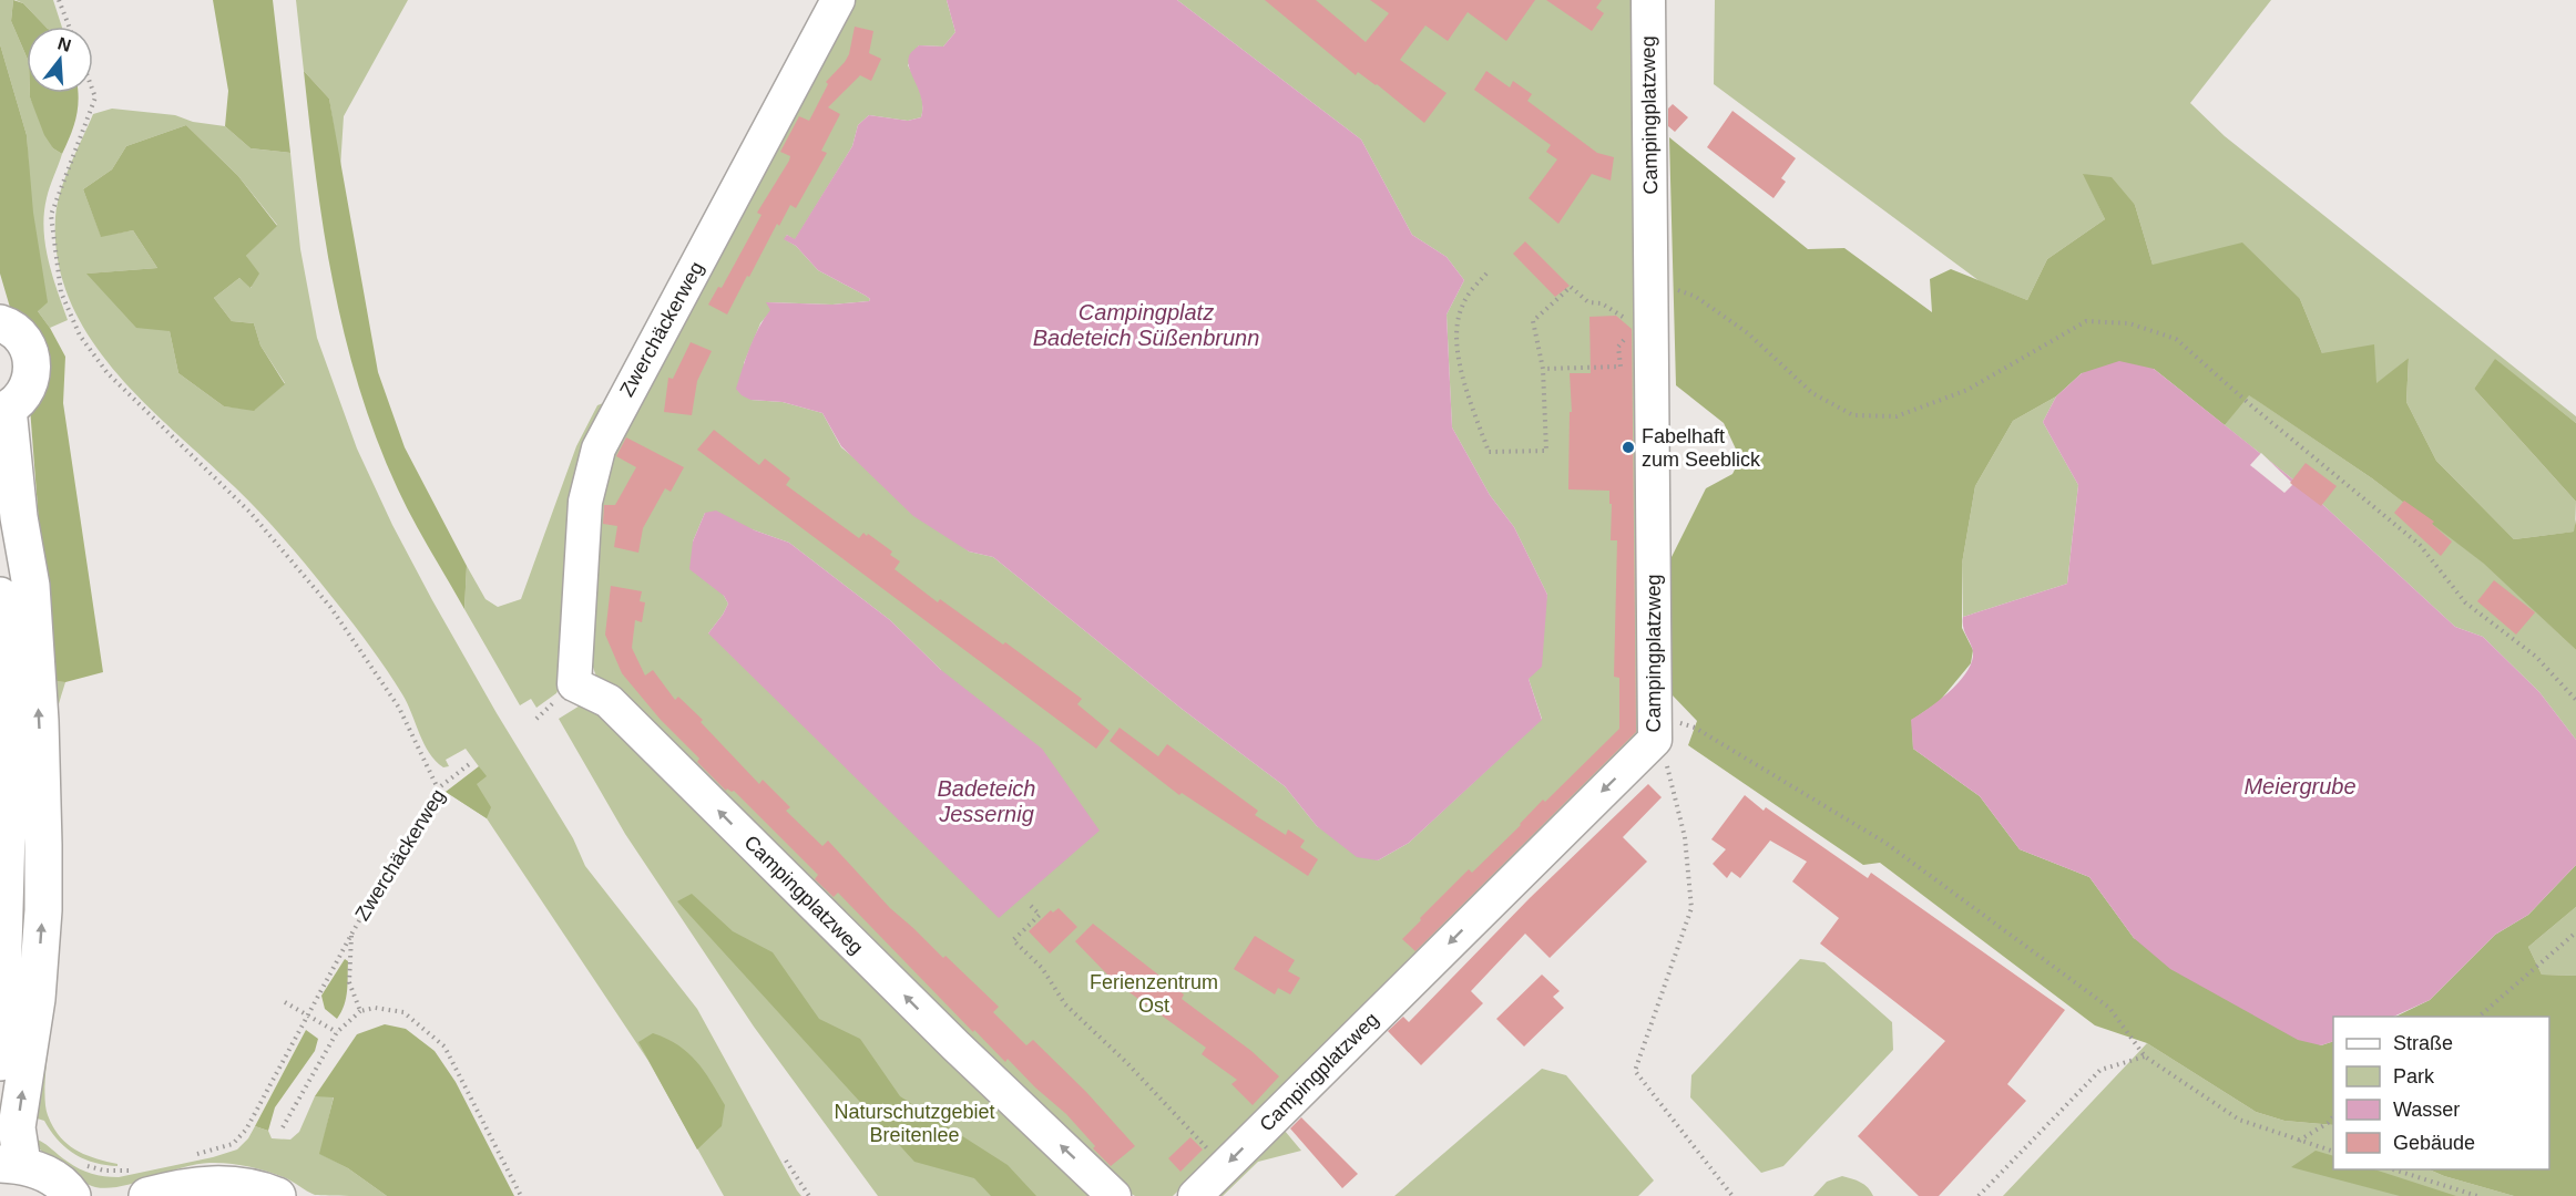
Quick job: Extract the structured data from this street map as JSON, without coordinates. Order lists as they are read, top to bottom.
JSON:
{
  "streets": {
    "street": ["Campingplatzweg", "Zwerchäckerweg"]
  },
  "crossings": [
    ["Campingplatzweg", "Zwerchäckerweg"]
  ],
  "water": ["Campingplatz Badeteich Süßenbrunn", "Meiergrube", "Badeteich Jessernig"],
  "parks": ["Ferienzentrum Ost", "Naturschutzgebiet Breitenlee"],
  "places": ["Fabelhaft zum Seeblick"],
  "legend": [
    "Straße",
    "Park",
    "Wasser",
    "Gebäude"
  ],
  "north": "top"
}
